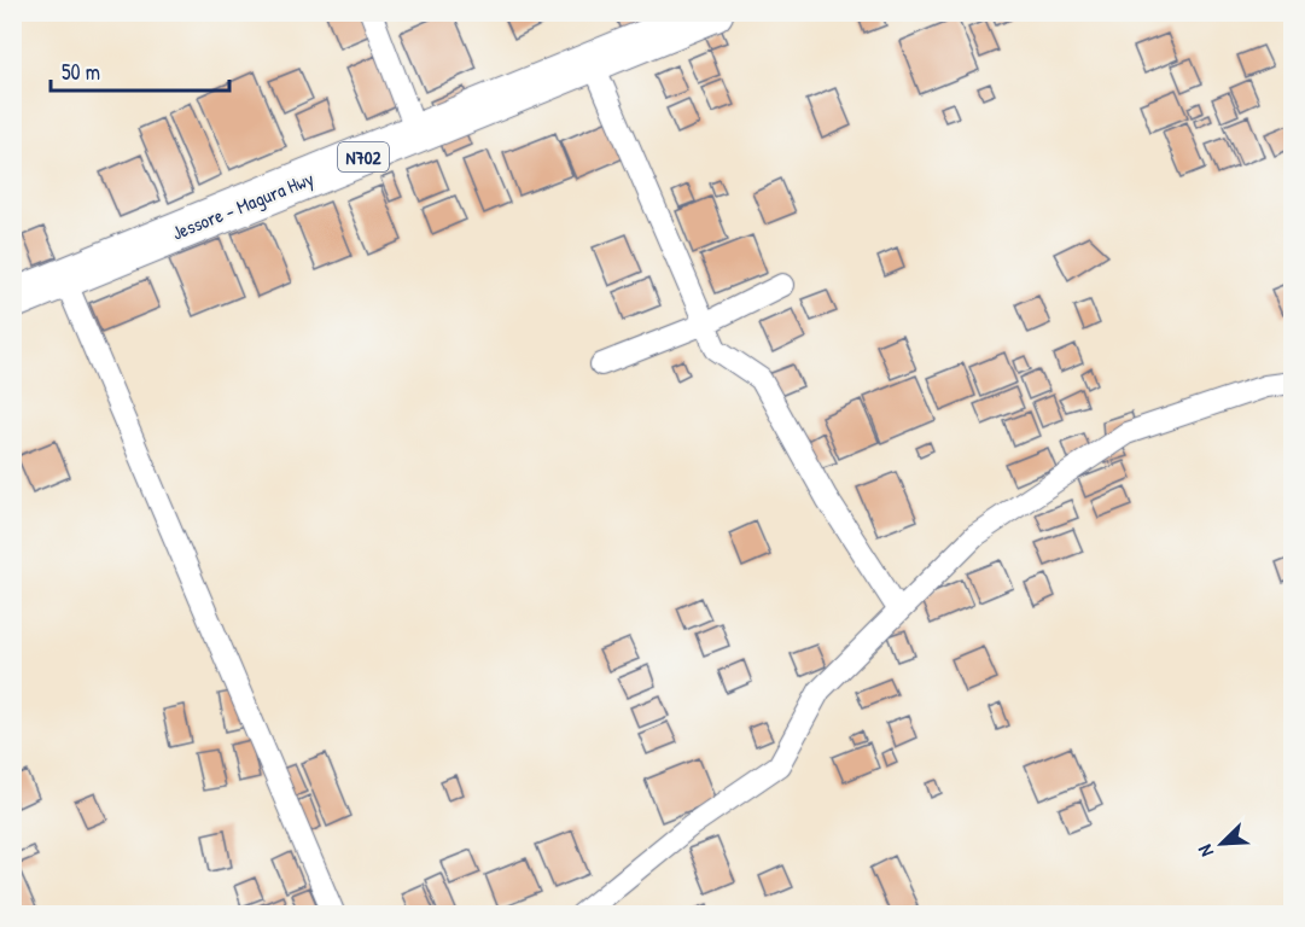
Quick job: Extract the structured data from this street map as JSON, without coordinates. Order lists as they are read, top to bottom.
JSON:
{
  "streets": {
    "highway": ["N702", "Jessore - Magura Hwy"]
  },
  "scale_bar": "50 m",
  "north": "bottom left"
}
